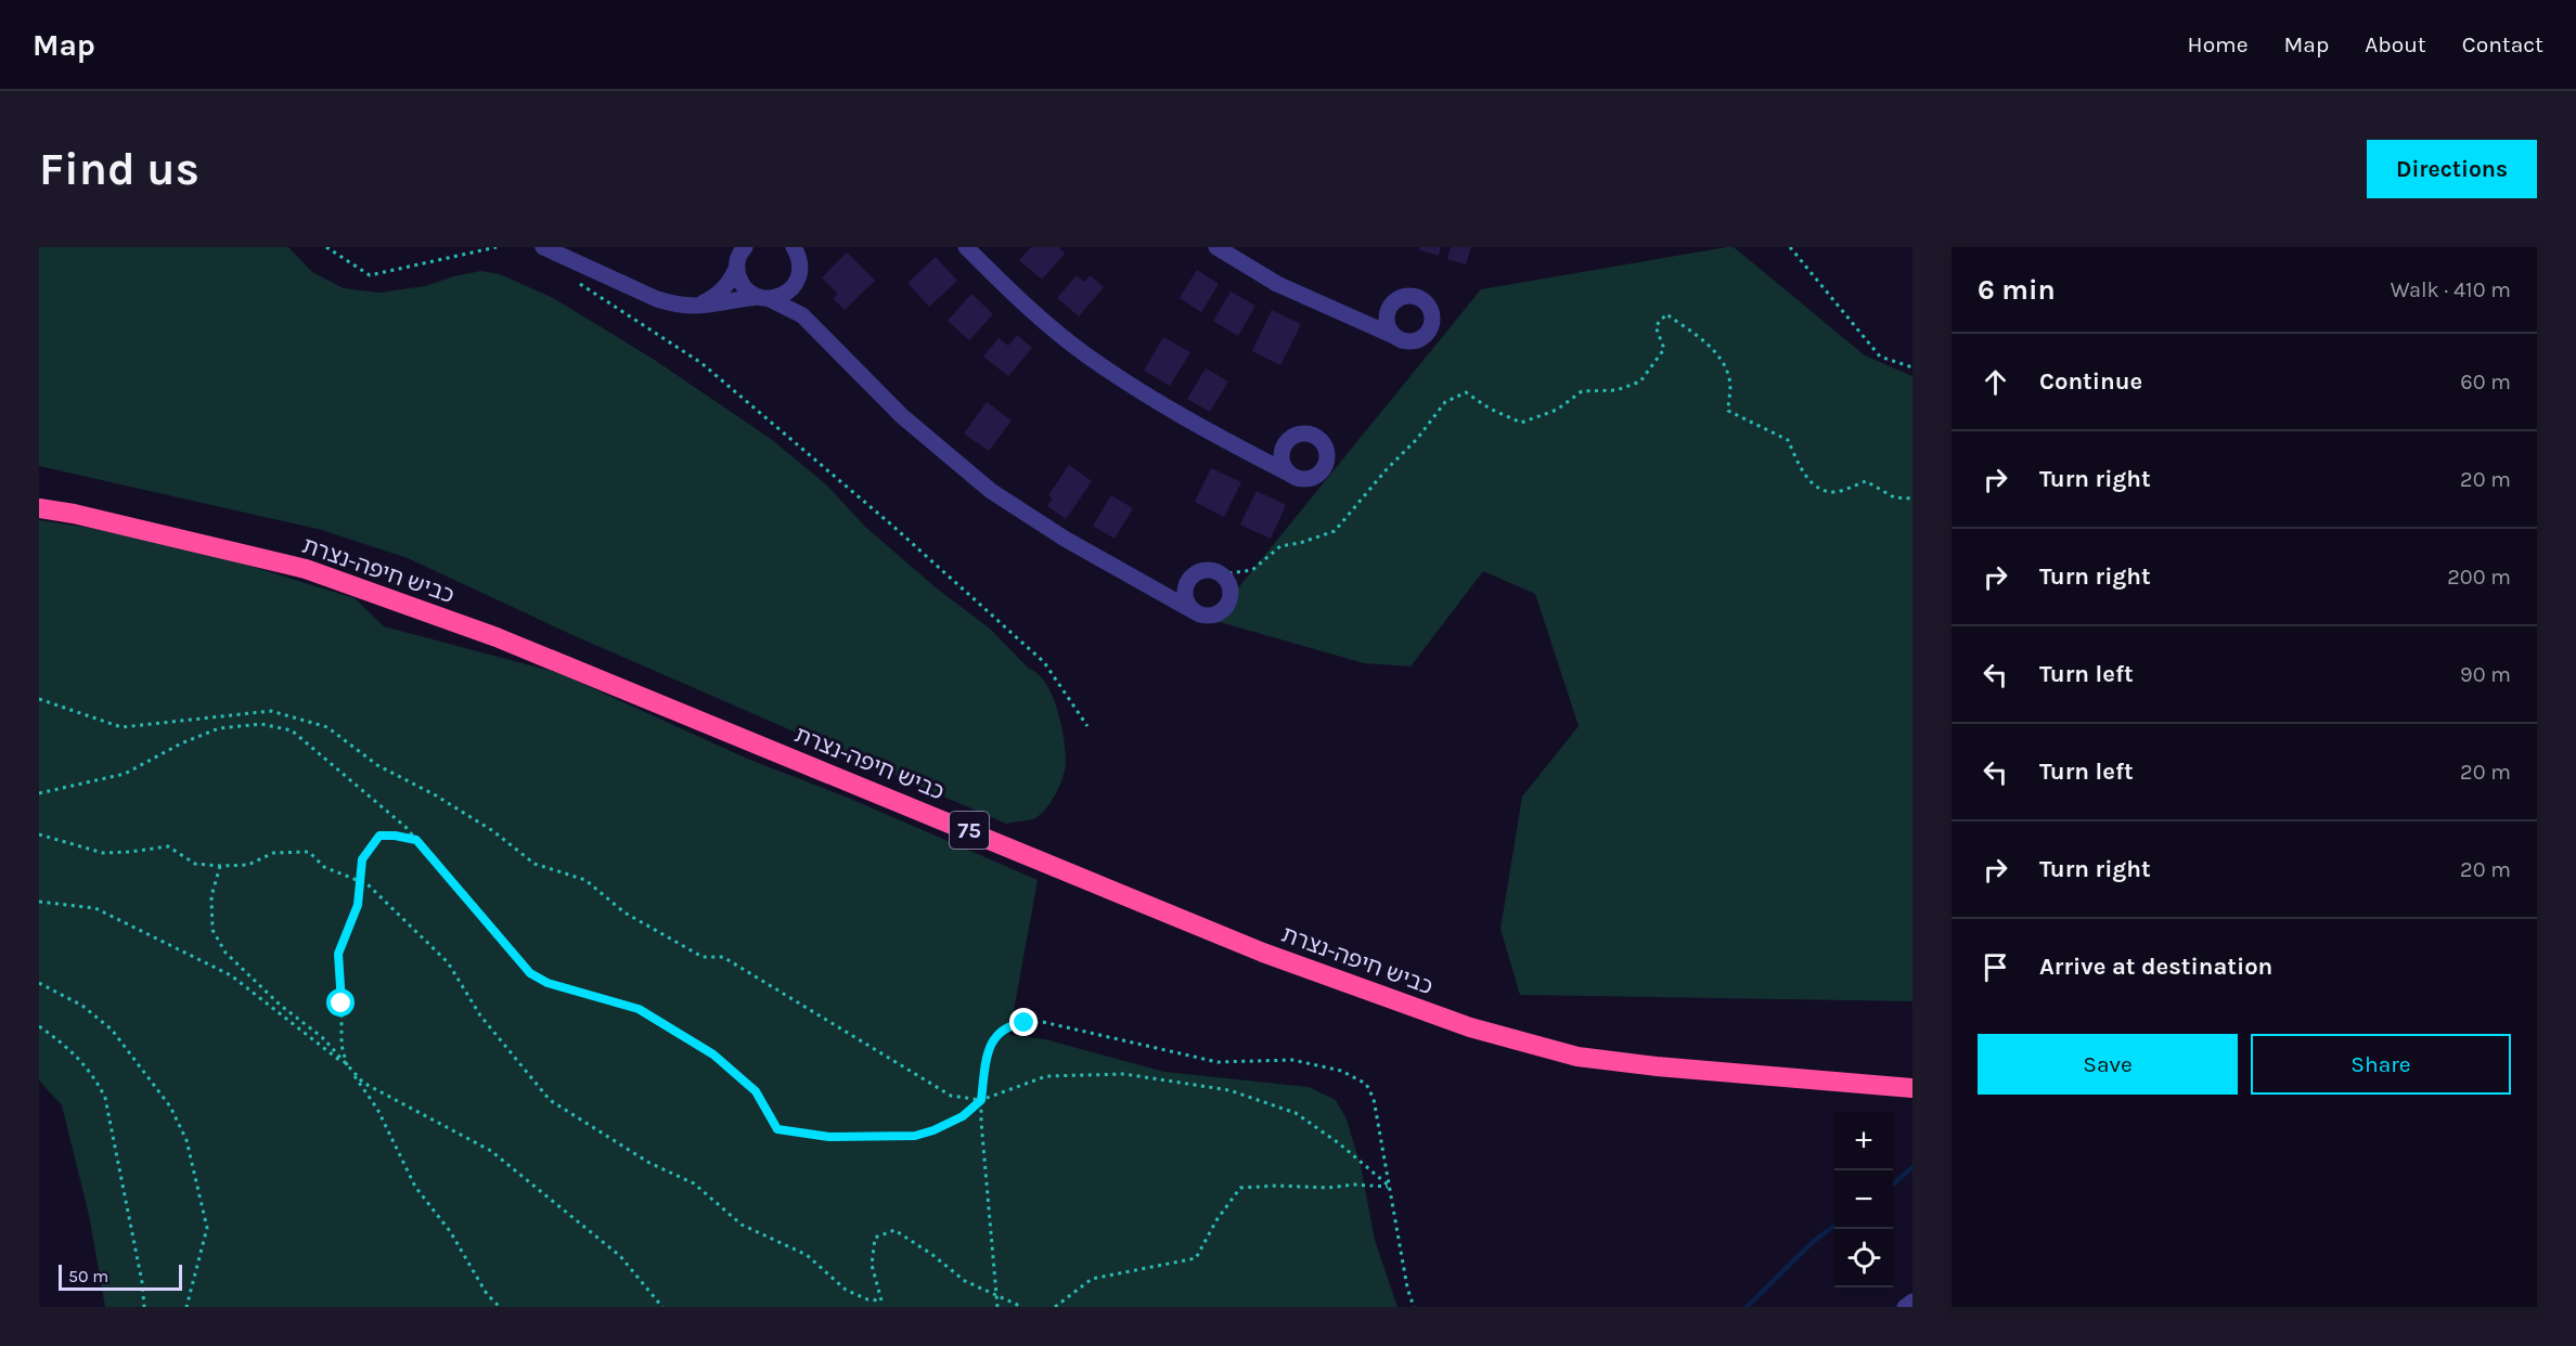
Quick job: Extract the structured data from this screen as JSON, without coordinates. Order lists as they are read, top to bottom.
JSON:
{
  "streets": {
    "highway": ["כביש חיפה-נצרת", "75"]
  },
  "scale_bar": "50 m",
  "page": {
    "header": "Map",
    "nav": [
      "Home",
      "Map",
      "About",
      "Contact"
    ],
    "buttons": [
      "Directions",
      ["Save", "Share"]
    ],
    "title": "Find us",
    "heading": ["6 min", "Walk · 410 m"],
    "list": [
      ["Continue", "60 m"],
      ["Turn right", "20 m"],
      ["Turn right", "200 m"],
      ["Turn left", "90 m"],
      ["Turn left", "20 m"],
      ["Turn right", "20 m"],
      "Arrive at destination"
    ],
    "map_buttons": ["+", "−"],
    "scale": "50 m"
  }
}
